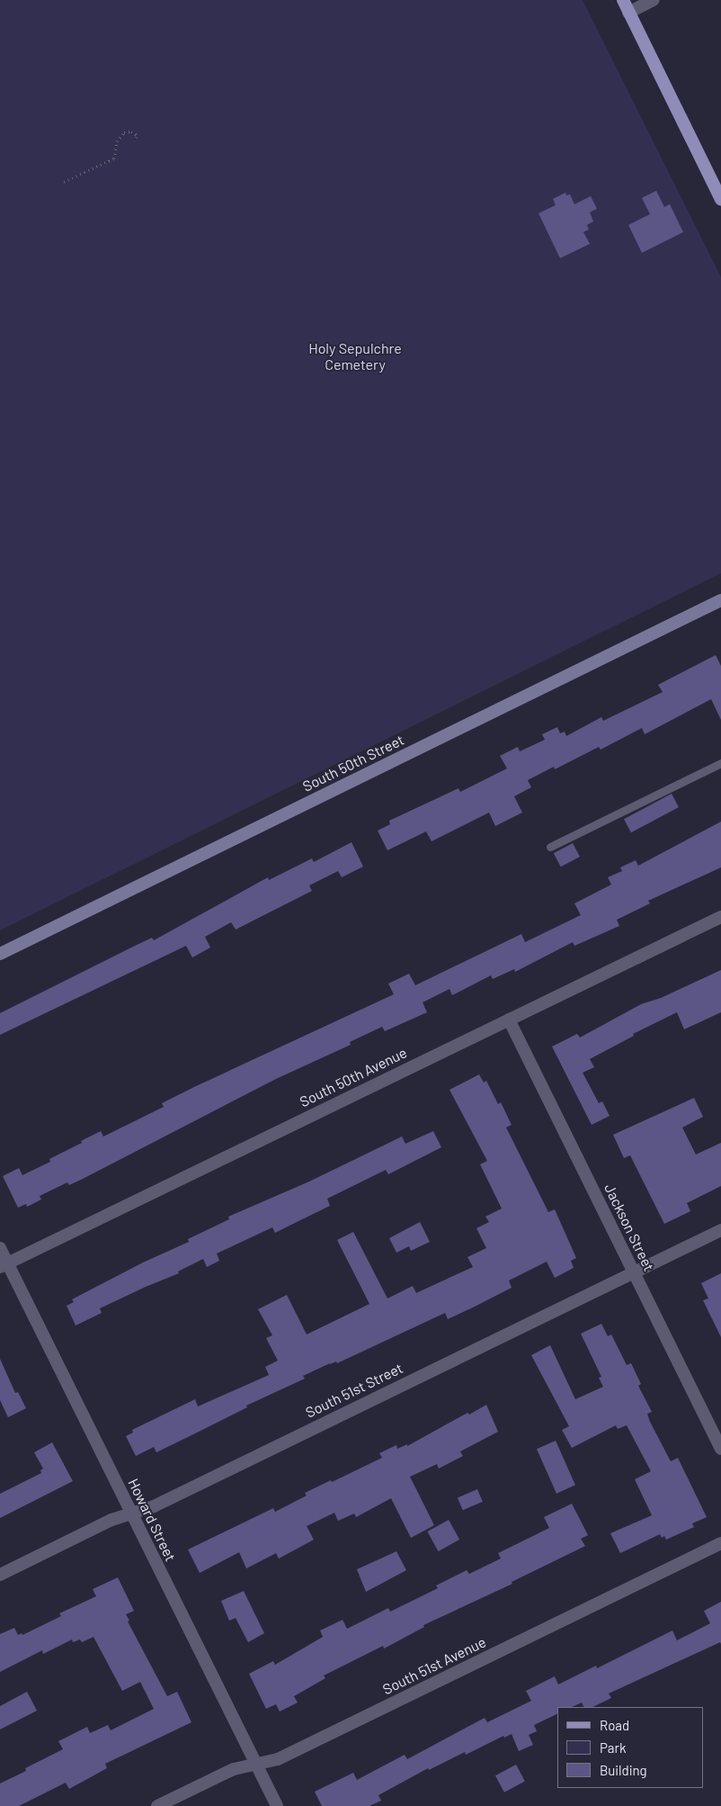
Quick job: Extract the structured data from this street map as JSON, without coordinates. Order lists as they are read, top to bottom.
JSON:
{
  "streets": {
    "main road": ["South 50th Street"],
    "street": [
      "South 50th Avenue",
      "Jackson Street",
      "South 51st Street",
      "Howard Street",
      "South 51st Avenue"
    ]
  },
  "crossings": [
    ["South 50th Avenue", "Jackson Street"],
    ["South 50th Avenue", "Howard Street"],
    ["Jackson Street", "South 51st Street"],
    ["South 51st Street", "Howard Street"],
    ["Howard Street", "South 51st Avenue"]
  ],
  "parks": ["Holy Sepulchre Cemetery"],
  "legend": ["Road", "Park", "Building"]
}
